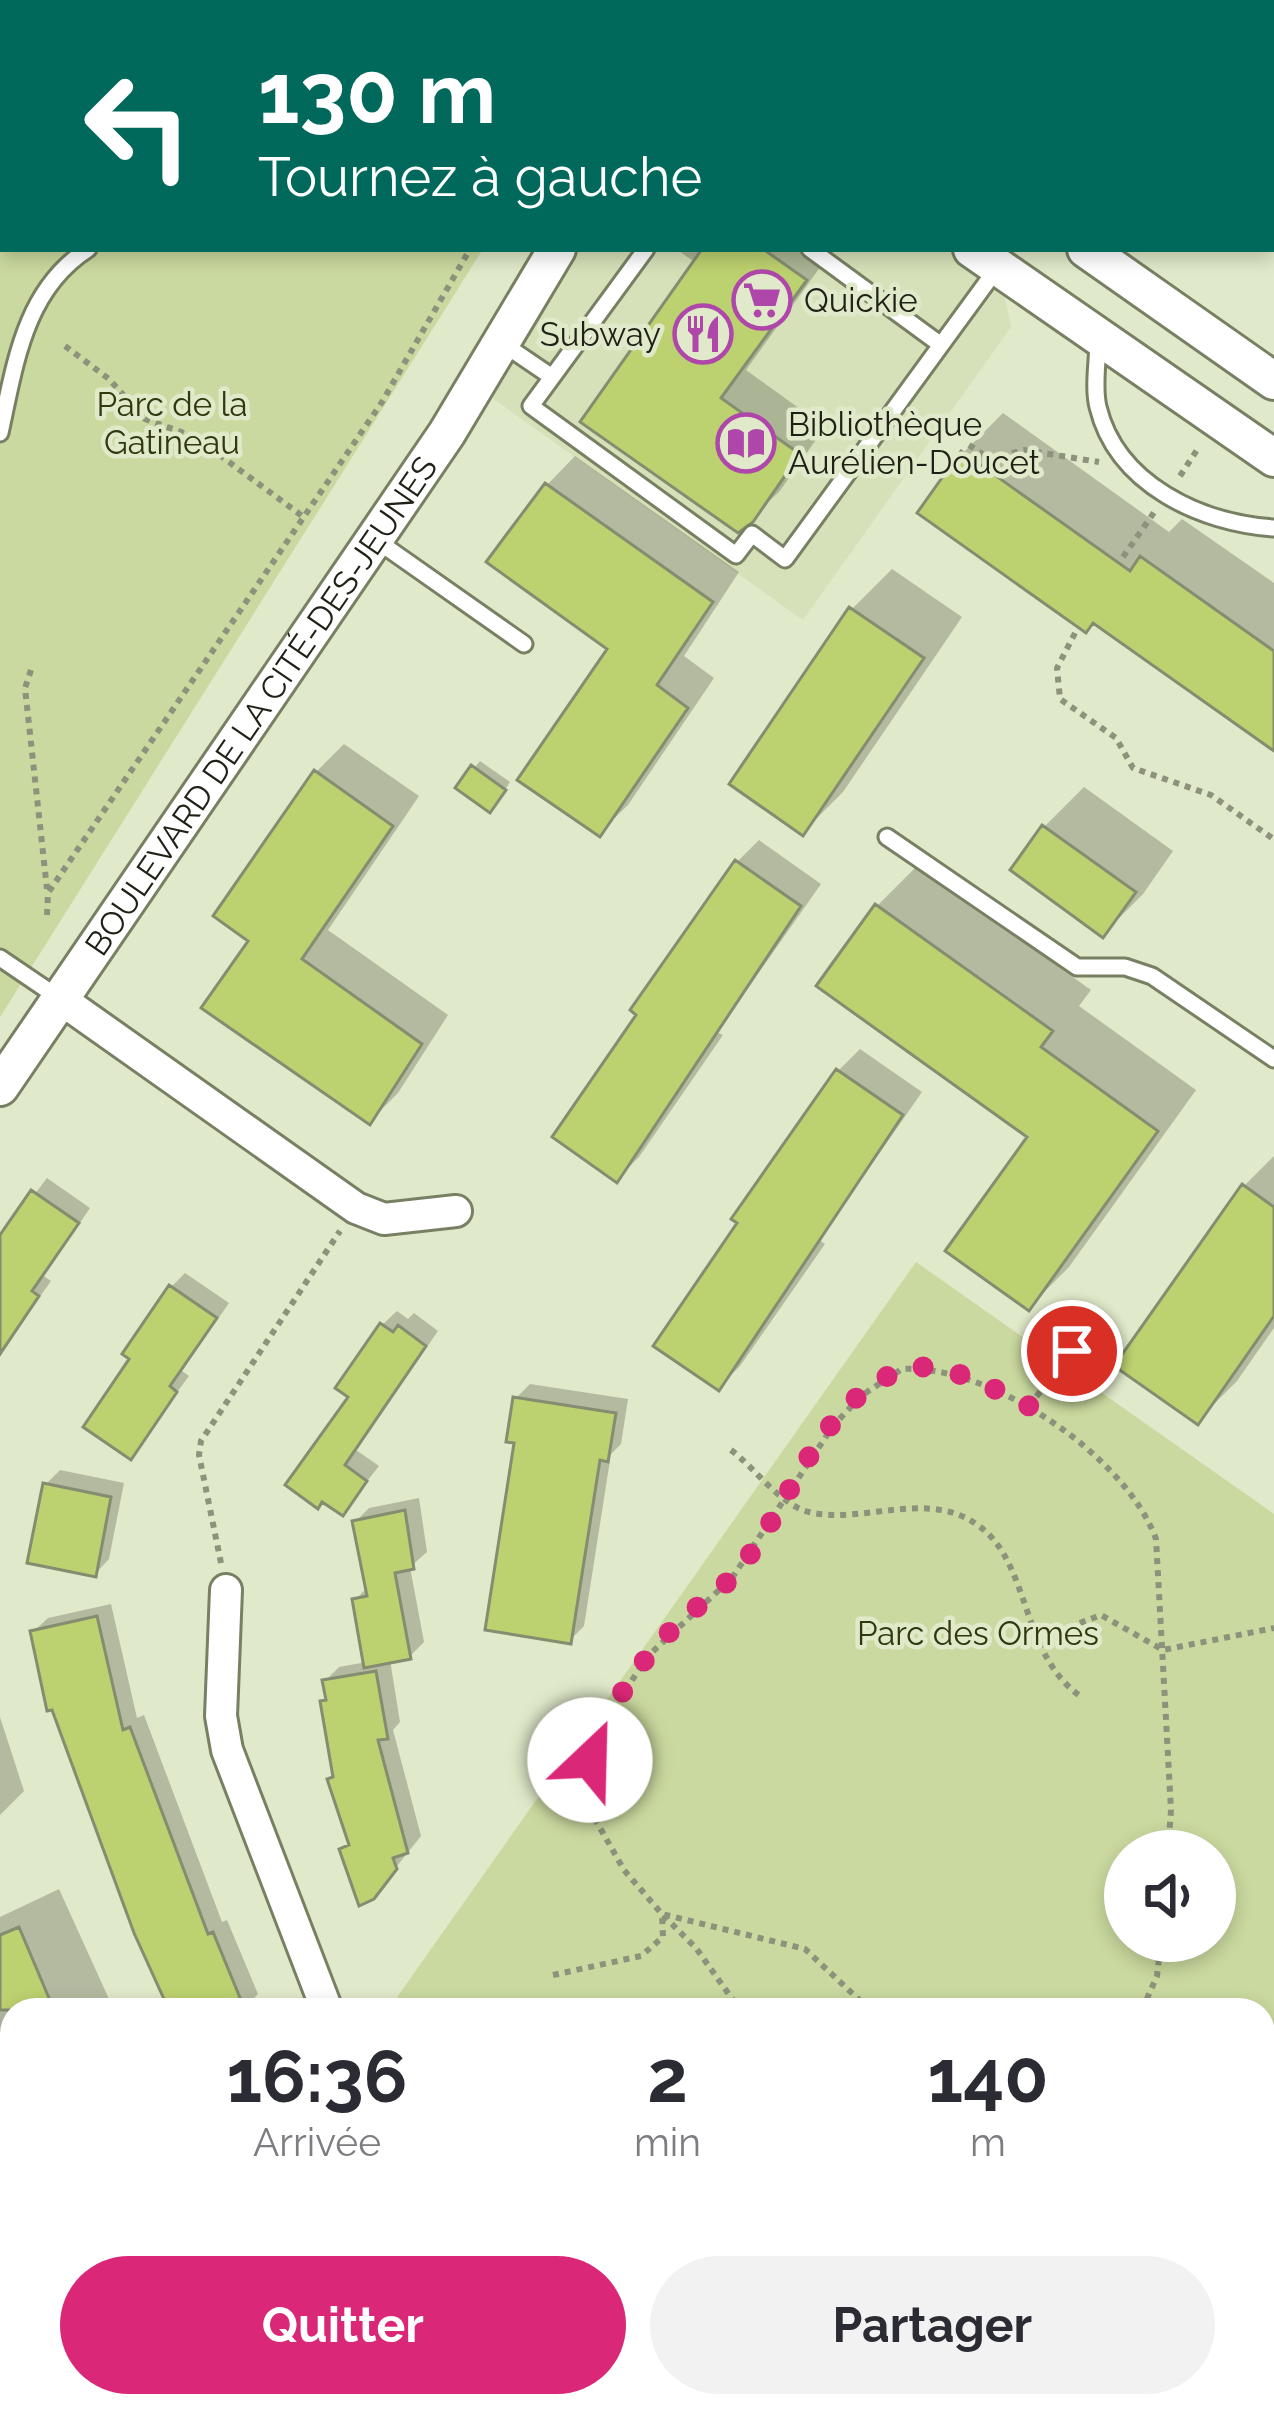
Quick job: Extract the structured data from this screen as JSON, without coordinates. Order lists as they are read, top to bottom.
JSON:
{
  "streets": {
    "street": ["BOULEVARD DE LA CITÉ-DES-JEUNES"]
  },
  "parks": ["Parc de la Gatineau", "Parc des Ormes"],
  "places": {
    "supermarket": ["Quickie"],
    "restaurant": ["Subway"],
    "library": ["Bibliothèque Aurélien-Doucet"]
  },
  "page": {
    "turn": ["130 m", "Tournez à gauche"],
    "eta": [
      "16:36",
      "Arrivée",
      "2",
      "min",
      "140",
      "m"
    ],
    "buttons": ["Quitter", "Partager"]
  }
}
